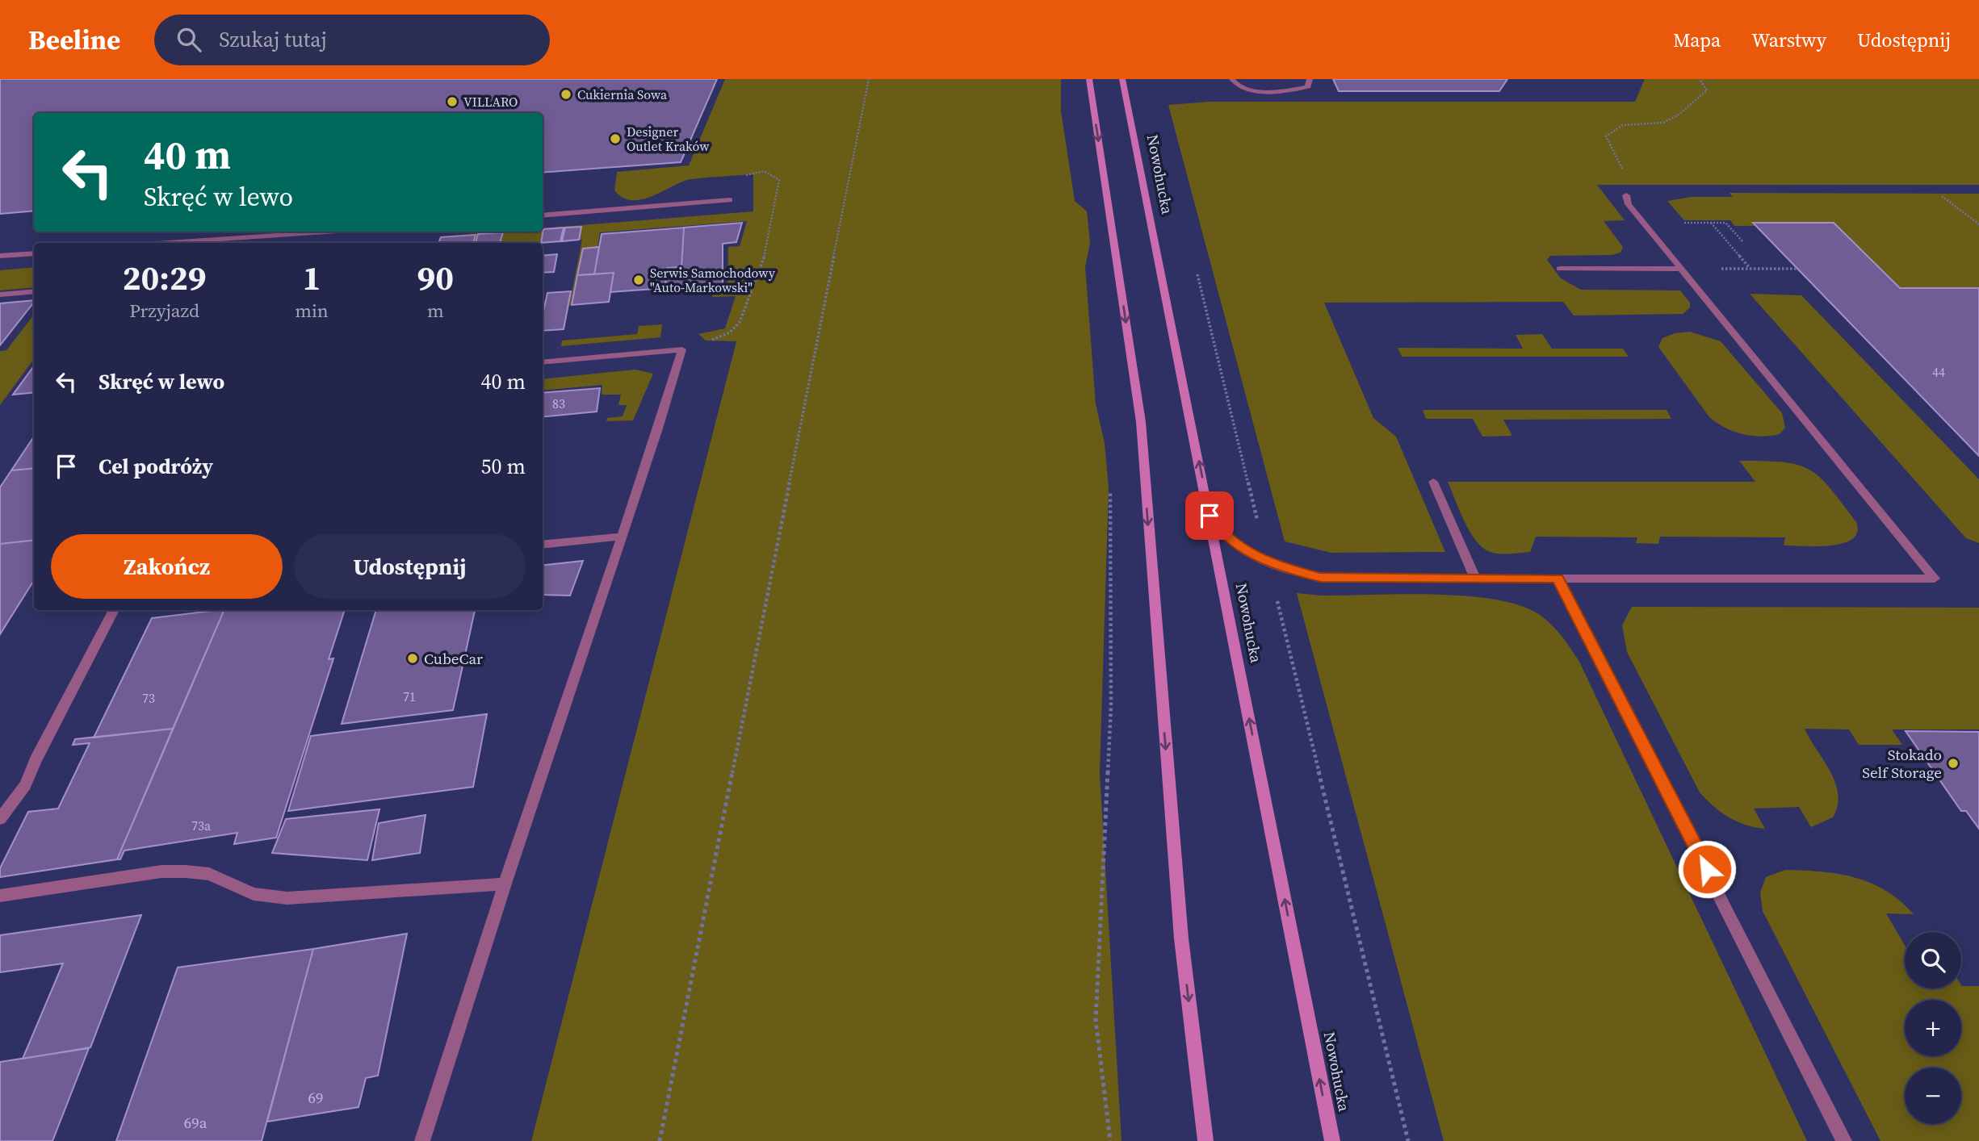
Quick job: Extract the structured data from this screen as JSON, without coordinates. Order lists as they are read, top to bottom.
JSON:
{
  "streets": {
    "main road": ["Nowohucka"]
  },
  "places": [
    "Cukiernia Sowa",
    "VILLARO",
    "Designer Outlet Kraków",
    "Serwis Samochodowy \"Auto-Markowski\"",
    "CubeCar",
    "Stokado Self Storage"
  ],
  "house_numbers": [
    "44",
    "83",
    "71",
    "73",
    "73a",
    "69",
    "69a"
  ],
  "page": {
    "header": "Beeline",
    "search": "Szukaj tutaj",
    "nav": ["Mapa", "Warstwy", "Udostępnij"],
    "turn": ["40 m", "Skręć w lewo"],
    "eta": [
      "20:29",
      "Przyjazd",
      "1",
      "min",
      "90",
      "m"
    ],
    "list": [
      {
        "name": "Skręć w lewo",
        "value": "40 m"
      },
      {
        "name": "Cel podróży",
        "value": "50 m"
      }
    ],
    "buttons": ["Zakończ", "Udostępnij"],
    "map_buttons": ["+", "−"]
  }
}
